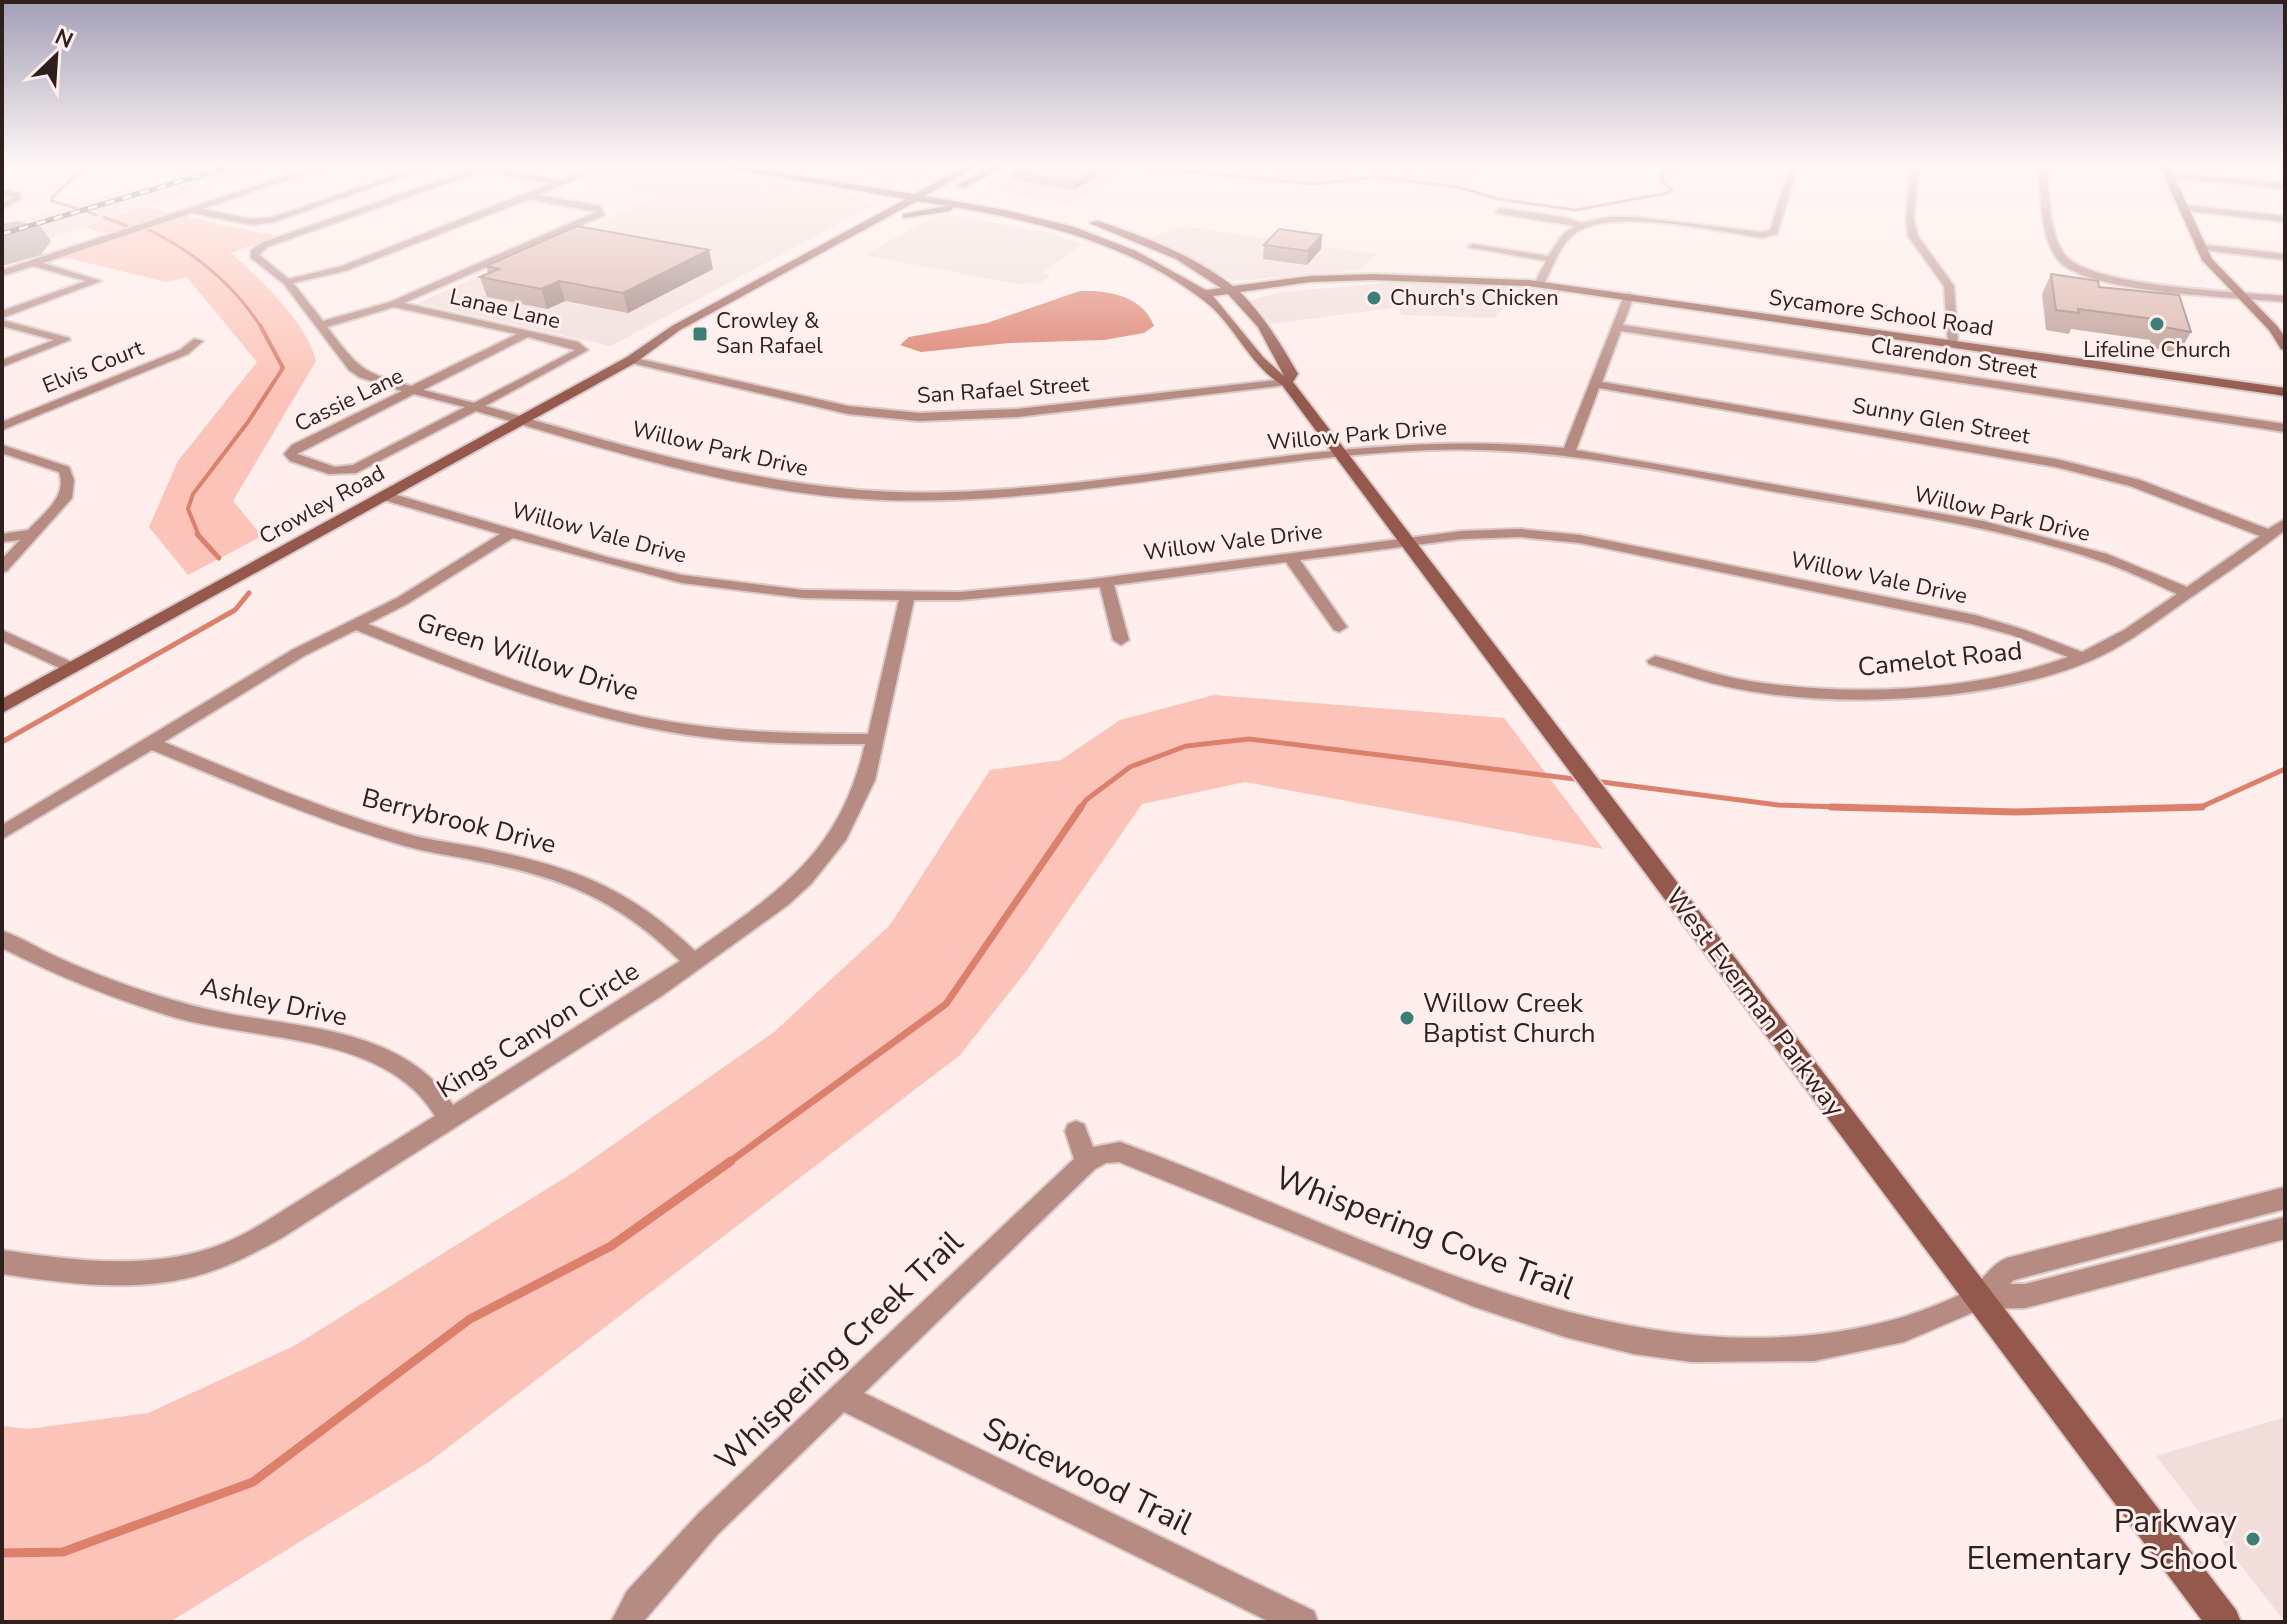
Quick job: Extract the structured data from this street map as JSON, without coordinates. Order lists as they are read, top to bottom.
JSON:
{
  "streets": {
    "main road": ["Sycamore School Road", "Crowley Road", "West Everman Parkway"],
    "street": [
      "Lanae Lane",
      "Clarendon Street",
      "Elvis Court",
      "San Rafael Street",
      "Cassie Lane",
      "Sunny Glen Street",
      "Willow Park Drive",
      "Willow Vale Drive",
      "Green Willow Drive",
      "Camelot Road",
      "Berrybrook Drive",
      "Ashley Drive",
      "Kings Canyon Circle",
      "Whispering Cove Trail",
      "Whispering Creek Trail",
      "Spicewood Trail"
    ]
  },
  "crossings": [
    ["Lanae Lane", "Cassie Lane"],
    ["Lanae Lane", "Willow Park Drive"],
    ["Sycamore School Road", "West Everman Parkway"],
    ["San Rafael Street", "Crowley Road"],
    ["San Rafael Street", "West Everman Parkway"],
    ["Cassie Lane", "Willow Park Drive"],
    ["Sunny Glen Street", "Camelot Road"],
    ["Willow Park Drive", "Crowley Road"],
    ["Willow Park Drive", "Camelot Road"],
    ["Willow Park Drive", "West Everman Parkway"],
    ["Crowley Road", "Willow Vale Drive"],
    ["Willow Vale Drive", "Camelot Road"],
    ["Willow Vale Drive", "West Everman Parkway"],
    ["Willow Vale Drive", "Kings Canyon Circle"],
    ["Green Willow Drive", "Kings Canyon Circle"],
    ["Berrybrook Drive", "Kings Canyon Circle"],
    ["Ashley Drive", "Kings Canyon Circle"],
    ["West Everman Parkway", "Whispering Cove Trail"],
    ["Whispering Cove Trail", "Whispering Creek Trail"],
    ["Whispering Creek Trail", "Spicewood Trail"]
  ],
  "places": {
    "other": [
      "Church's Chicken",
      "Lifeline Church",
      "Willow Creek Baptist Church",
      "Parkway Elementary School"
    ],
    "transit": ["Crowley & San Rafael"]
  },
  "north": "top right"
}
